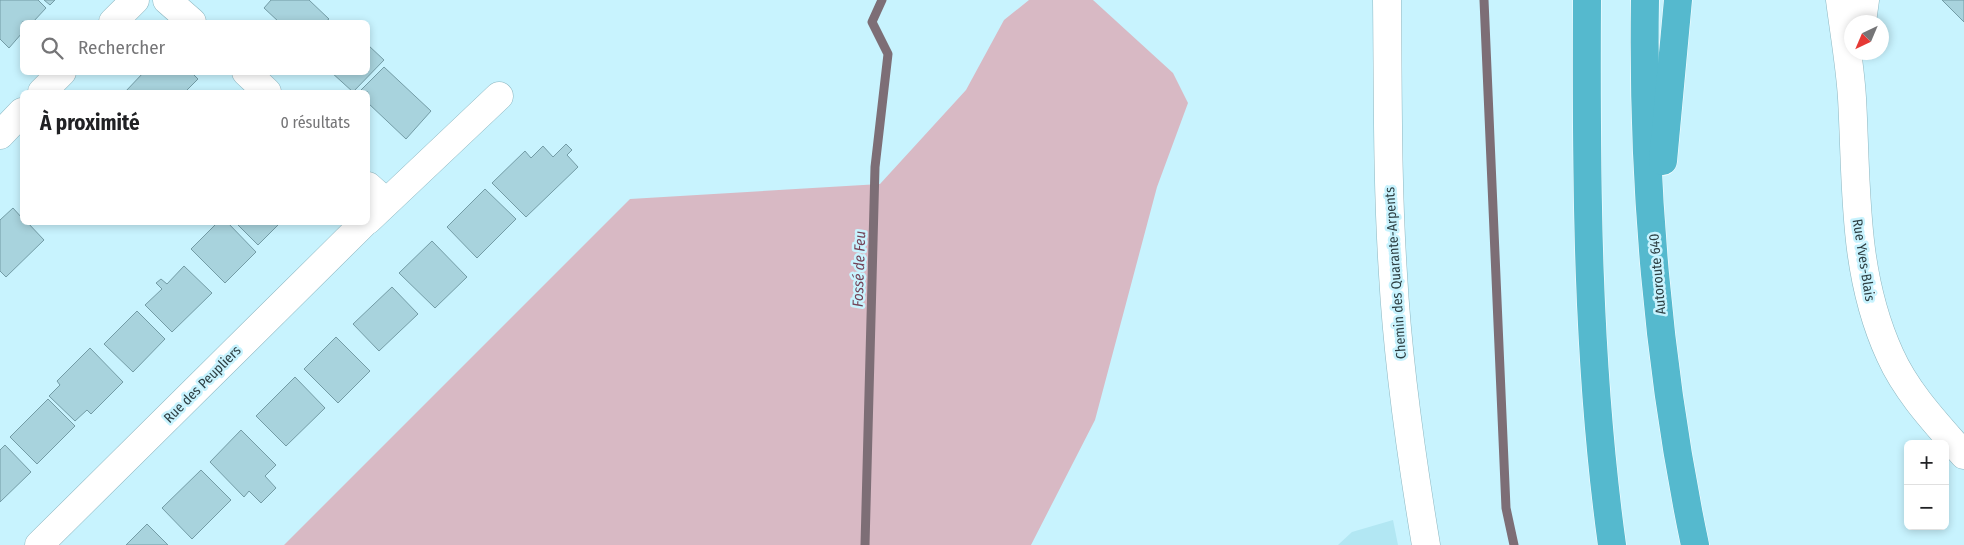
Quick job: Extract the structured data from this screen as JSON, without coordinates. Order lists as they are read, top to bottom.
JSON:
{
  "streets": {
    "highway": ["Autoroute 640"],
    "street": ["Rue Yves-Blais", "Chemin des Quarante-Arpents", "Rue des Peupliers"]
  },
  "water": ["Fossé de Feu"],
  "north": "bottom left",
  "page": {
    "search": "Rechercher",
    "heading": ["À proximité", "0 résultats"],
    "map_buttons": ["+", "−"]
  }
}
